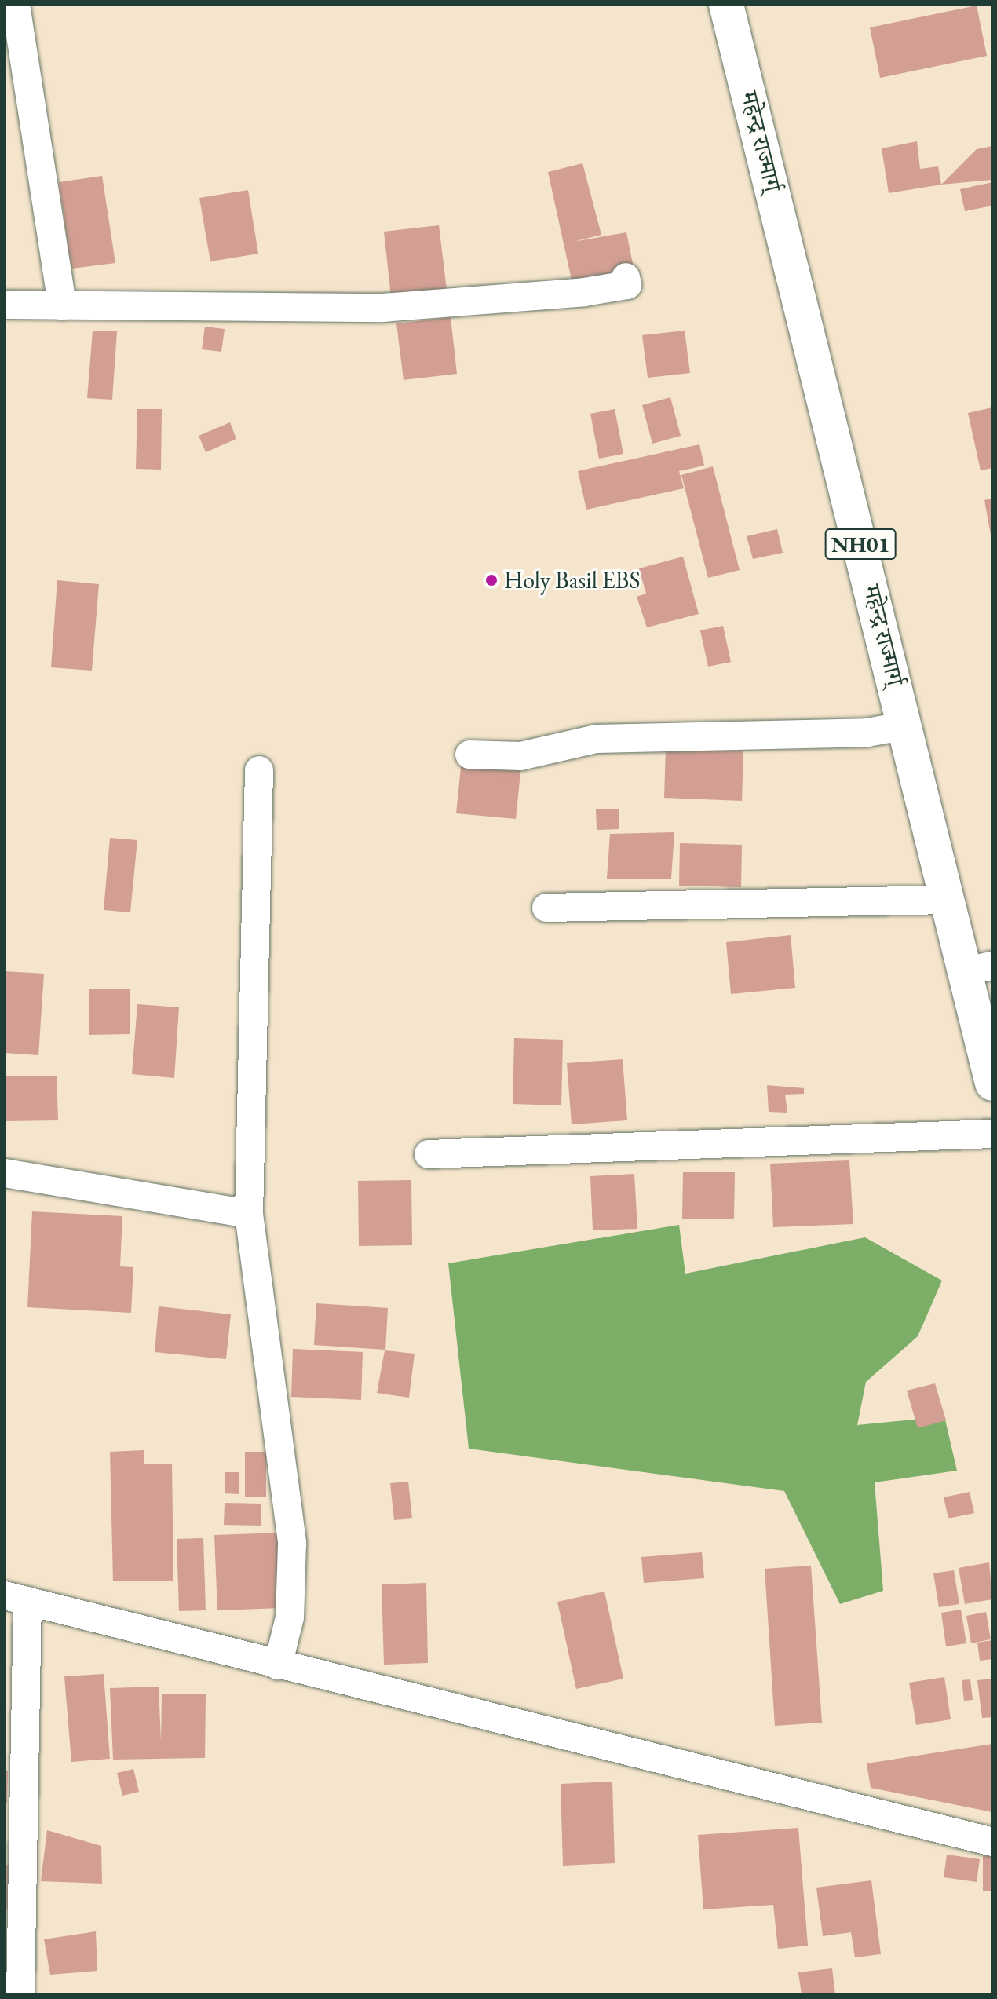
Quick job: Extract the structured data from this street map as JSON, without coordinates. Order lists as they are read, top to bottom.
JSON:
{
  "streets": {
    "highway": ["महेन्द्र राज्मार्ग्", "NH01"]
  },
  "places": ["Holy Basil EBS"]
}
